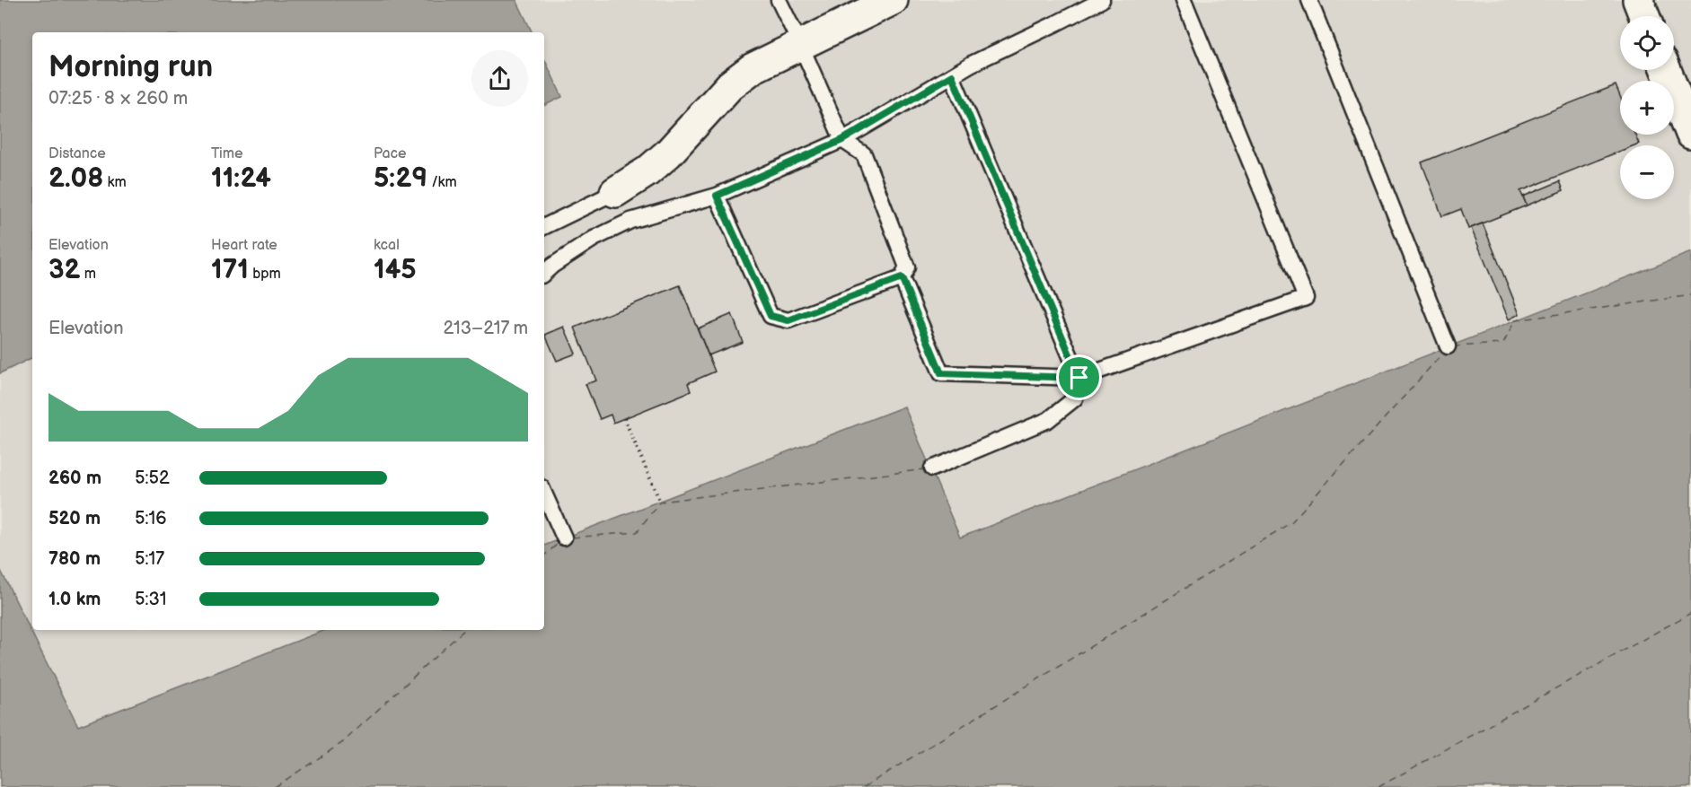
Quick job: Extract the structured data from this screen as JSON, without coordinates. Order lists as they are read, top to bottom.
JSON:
{
  "page": {
    "map_buttons": ["+", "−"],
    "heading": ["Morning run", "07:25 · 8 × 260 m"],
    "stats": [
      ["Distance", "2.08 km"],
      ["Time", "11:24"],
      ["Pace", "5:29 /km"],
      ["Elevation", "32 m"],
      ["Heart rate", "171 bpm"],
      ["kcal", "145"]
    ],
    "chart": ["Elevation", "213–217 m"],
    "list": [
      {
        "name": "260 m",
        "note": "5:52"
      },
      {
        "name": "520 m",
        "note": "5:16"
      },
      {
        "name": "780 m",
        "note": "5:17"
      },
      {
        "name": "1.0 km",
        "note": "5:31"
      }
    ]
  }
}
